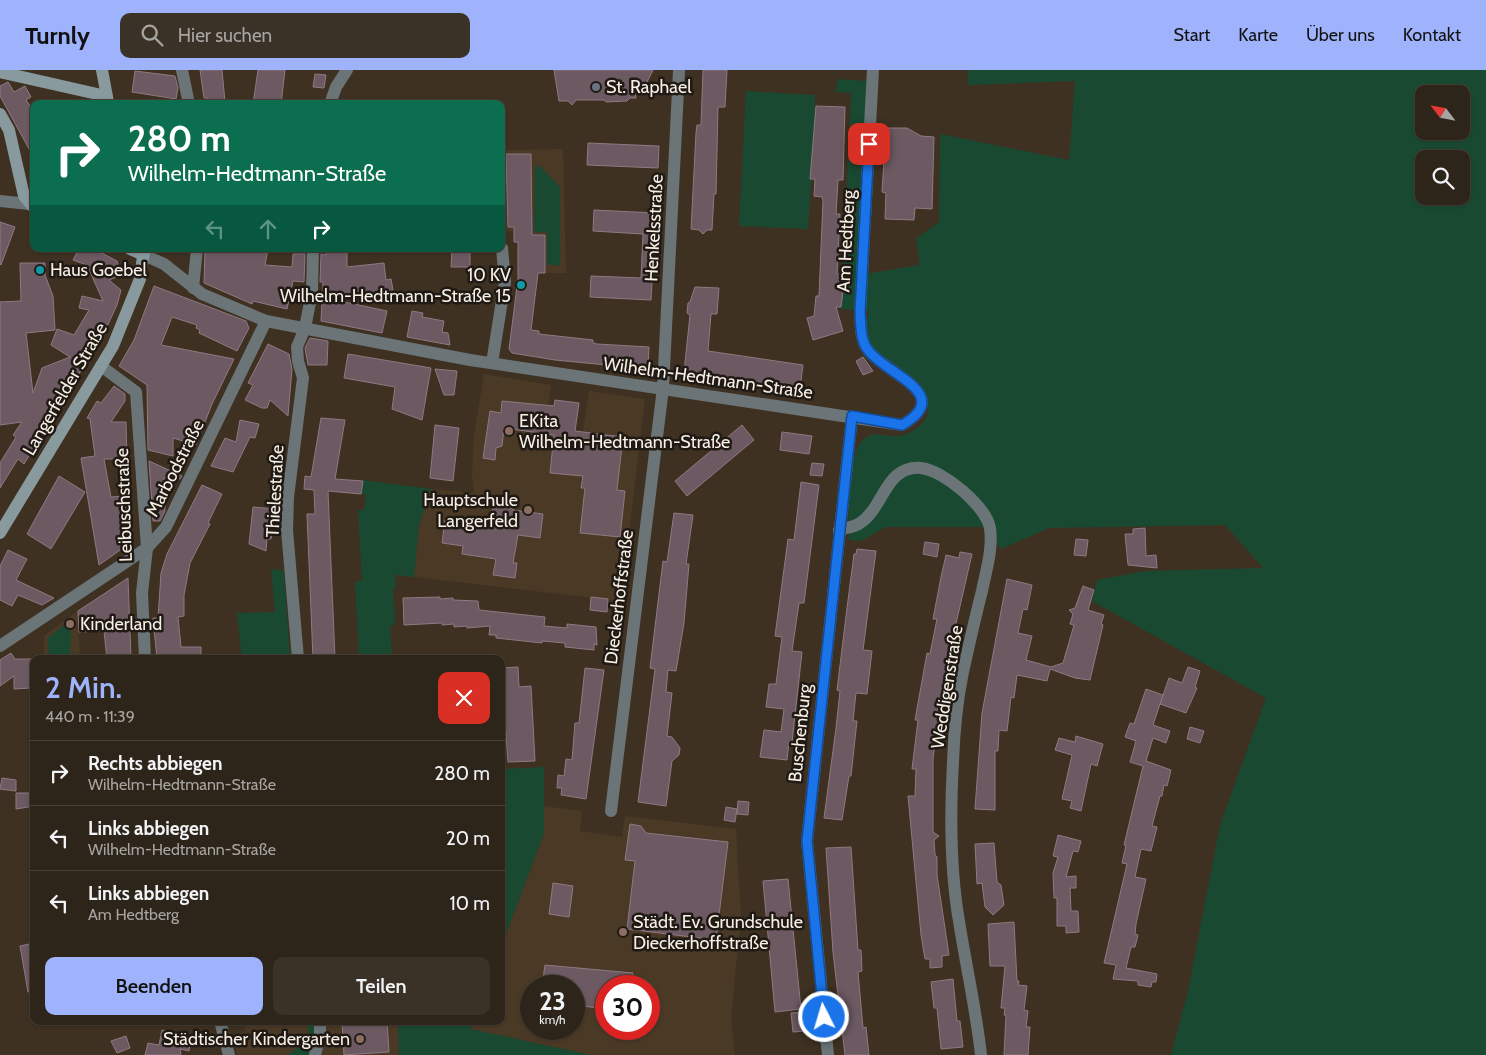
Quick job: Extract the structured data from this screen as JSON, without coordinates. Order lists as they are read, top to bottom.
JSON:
{
  "streets": {
    "main road": ["Langerfelder Straße"],
    "street": [
      "Henkelsstraße",
      "Am Hedtberg",
      "Wilhelm-Hedtmann-Straße",
      "Marbodstraße",
      "Thielestraße",
      "Leibuschstraße",
      "Dieckerhoffstraße",
      "Weddigenstraße",
      "Buschenburg"
    ]
  },
  "crossings": [
    ["Henkelsstraße", "Wilhelm-Hedtmann-Straße"],
    ["Henkelsstraße", "Dieckerhoffstraße"],
    ["Am Hedtberg", "Wilhelm-Hedtmann-Straße"],
    ["Wilhelm-Hedtmann-Straße", "Langerfelder Straße"],
    ["Wilhelm-Hedtmann-Straße", "Marbodstraße"],
    ["Wilhelm-Hedtmann-Straße", "Thielestraße"],
    ["Wilhelm-Hedtmann-Straße", "Dieckerhoffstraße"],
    ["Wilhelm-Hedtmann-Straße", "Buschenburg"],
    ["Langerfelder Straße", "Leibuschstraße"],
    ["Marbodstraße", "Leibuschstraße"],
    ["Weddigenstraße", "Buschenburg"]
  ],
  "places": [
    "St. Raphael",
    "Haus Goebel",
    "10 KV Wilhelm-Hedtmann-Straße 15",
    "EKita Wilhelm-Hedtmann-Straße",
    "Hauptschule Langerfeld",
    "Kinderland",
    "Städt. Ev. Grundschule Dieckerhoffstraße",
    "Städtischer Kindergarten"
  ],
  "north": "top left",
  "page": {
    "header": "Turnly",
    "search": "Hier suchen",
    "nav": [
      "Start",
      "Karte",
      "Über uns",
      "Kontakt"
    ],
    "turn": ["280 m", "Wilhelm-Hedtmann-Straße"],
    "heading": ["2 Min.", "440 m · 11:39"],
    "list": [
      {
        "name": "Rechts abbiegen",
        "note": "Wilhelm-Hedtmann-Straße",
        "value": "280 m"
      },
      {
        "name": "Links abbiegen",
        "note": "Wilhelm-Hedtmann-Straße",
        "value": "20 m"
      },
      {
        "name": "Links abbiegen",
        "note": "Am Hedtberg",
        "value": "10 m"
      }
    ],
    "buttons": ["Beenden", "Teilen"],
    "speed": "23 km/h",
    "limit": "30"
  }
}
